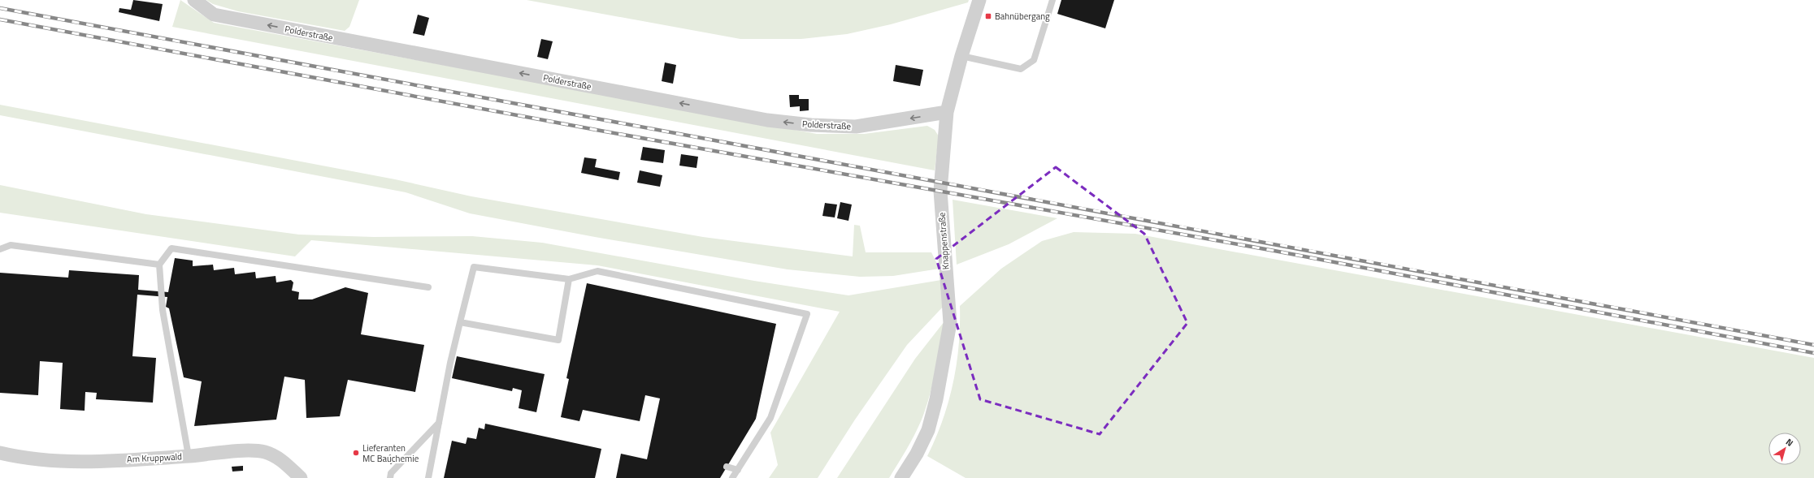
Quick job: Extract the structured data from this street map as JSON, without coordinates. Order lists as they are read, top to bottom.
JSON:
{
  "streets": {
    "street": ["Polderstraße", "Knappenstraße", "Am Kruppwald"]
  },
  "crossings": [
    ["Polderstraße", "Knappenstraße"]
  ],
  "one_way": ["Polderstraße"],
  "places": {
    "transit": ["Bahnübergang"],
    "other": ["Lieferanten MC Bauchemie"]
  },
  "north": "top right"
}
